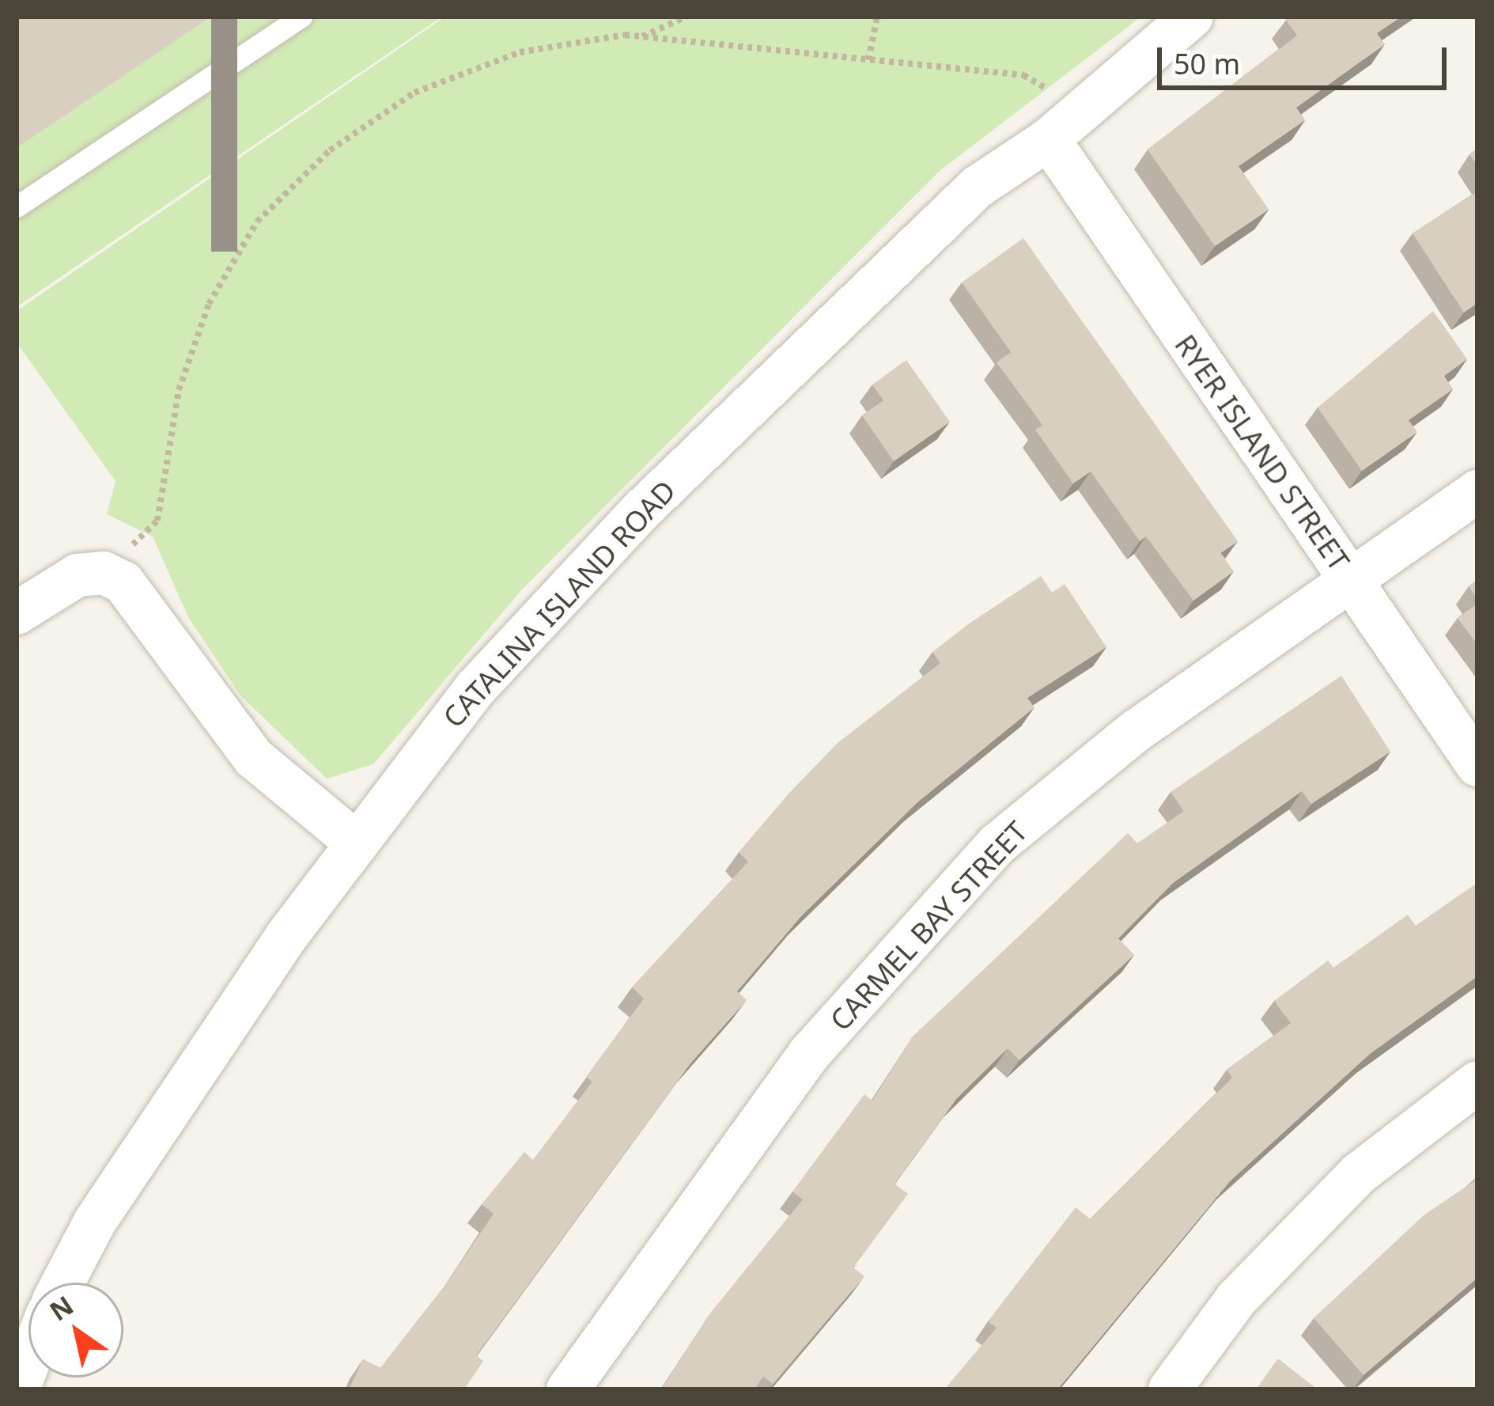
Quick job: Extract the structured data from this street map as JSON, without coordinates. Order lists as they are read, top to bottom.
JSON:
{
  "streets": {
    "street": ["RYER ISLAND STREET", "CATALINA ISLAND ROAD", "CARMEL BAY STREET"]
  },
  "crossings": [
    ["RYER ISLAND STREET", "CATALINA ISLAND ROAD"],
    ["RYER ISLAND STREET", "CARMEL BAY STREET"]
  ],
  "scale_bar": "50 m",
  "north": "top left"
}
